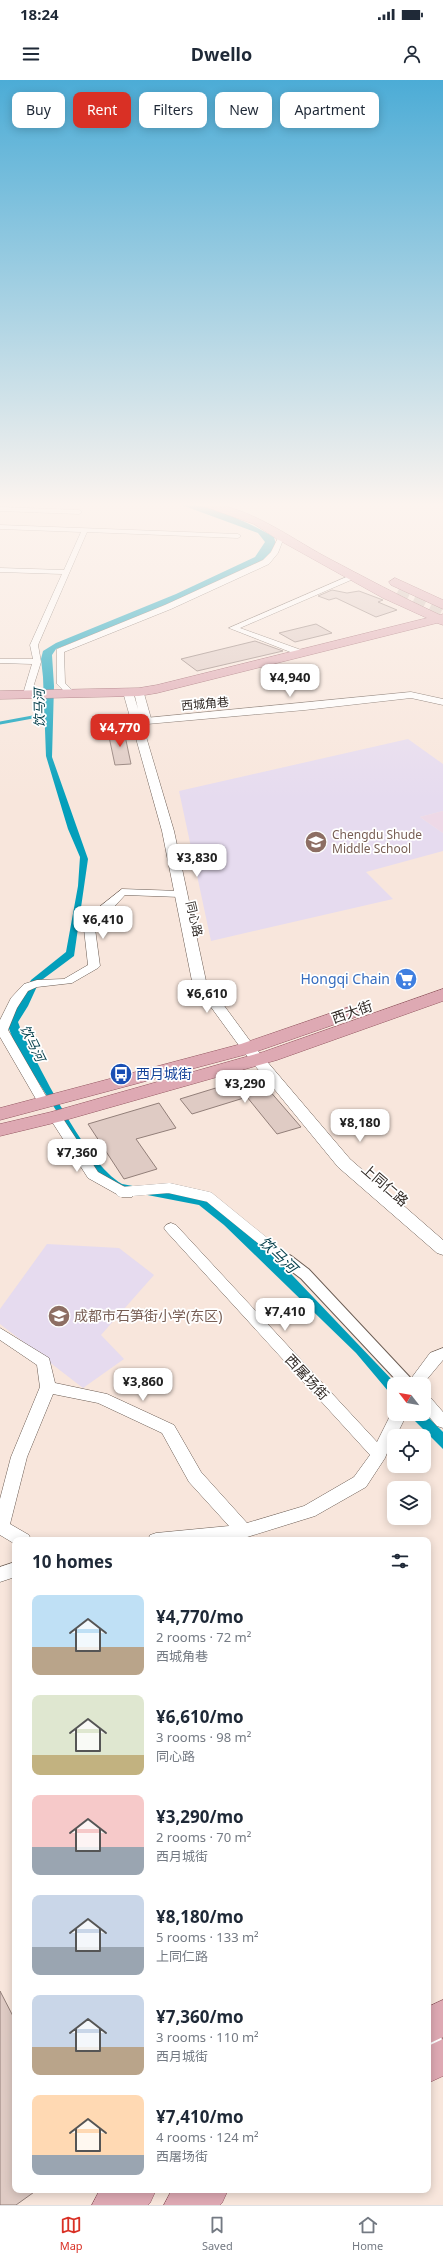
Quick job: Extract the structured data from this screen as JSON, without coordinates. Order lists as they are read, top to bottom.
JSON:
{
  "streets": {
    "main road": ["西大街"],
    "street": [
      "西城角巷",
      "同心路",
      "上同仁路",
      "西屠场街"
    ]
  },
  "crossings": [
    ["西城角巷", "同心路"],
    ["同心路", "西大街"],
    ["同心路", "上同仁路"],
    ["西大街", "上同仁路"]
  ],
  "water": ["饮马河"],
  "places": {
    "school or university": ["Chengdu Shude Middle School", "成都市石笋街小学(东区)"],
    "supermarket": ["Hongqi Chain"],
    "bus stop": ["西月城街"]
  },
  "north": "top left",
  "page": {
    "status": "18:24",
    "header": "Dwello",
    "chip": [
      "Buy",
      "Rent",
      "Filters",
      "New",
      "Apartment"
    ],
    "price": [
      "¥4,940",
      "¥4,770",
      "¥3,830",
      "¥6,410",
      "¥6,610",
      "¥3,290",
      "¥8,180",
      "¥7,360",
      "¥7,410",
      "¥3,860"
    ],
    "heading": "10 homes",
    "list": [
      {
        "name": "¥4,770/mo",
        "note": "2 rooms · 72 m² · 西城角巷"
      },
      {
        "name": "¥6,610/mo",
        "note": "3 rooms · 98 m² · 同心路"
      },
      {
        "name": "¥3,290/mo",
        "note": "2 rooms · 70 m² · 西月城街"
      },
      {
        "name": "¥8,180/mo",
        "note": "5 rooms · 133 m² · 上同仁路"
      },
      {
        "name": "¥7,360/mo",
        "note": "3 rooms · 110 m² · 西月城街"
      },
      {
        "name": "¥7,410/mo",
        "note": "4 rooms · 124 m² · 西屠场街"
      }
    ],
    "tabs": ["Map", "Saved", "Home"]
  }
}
